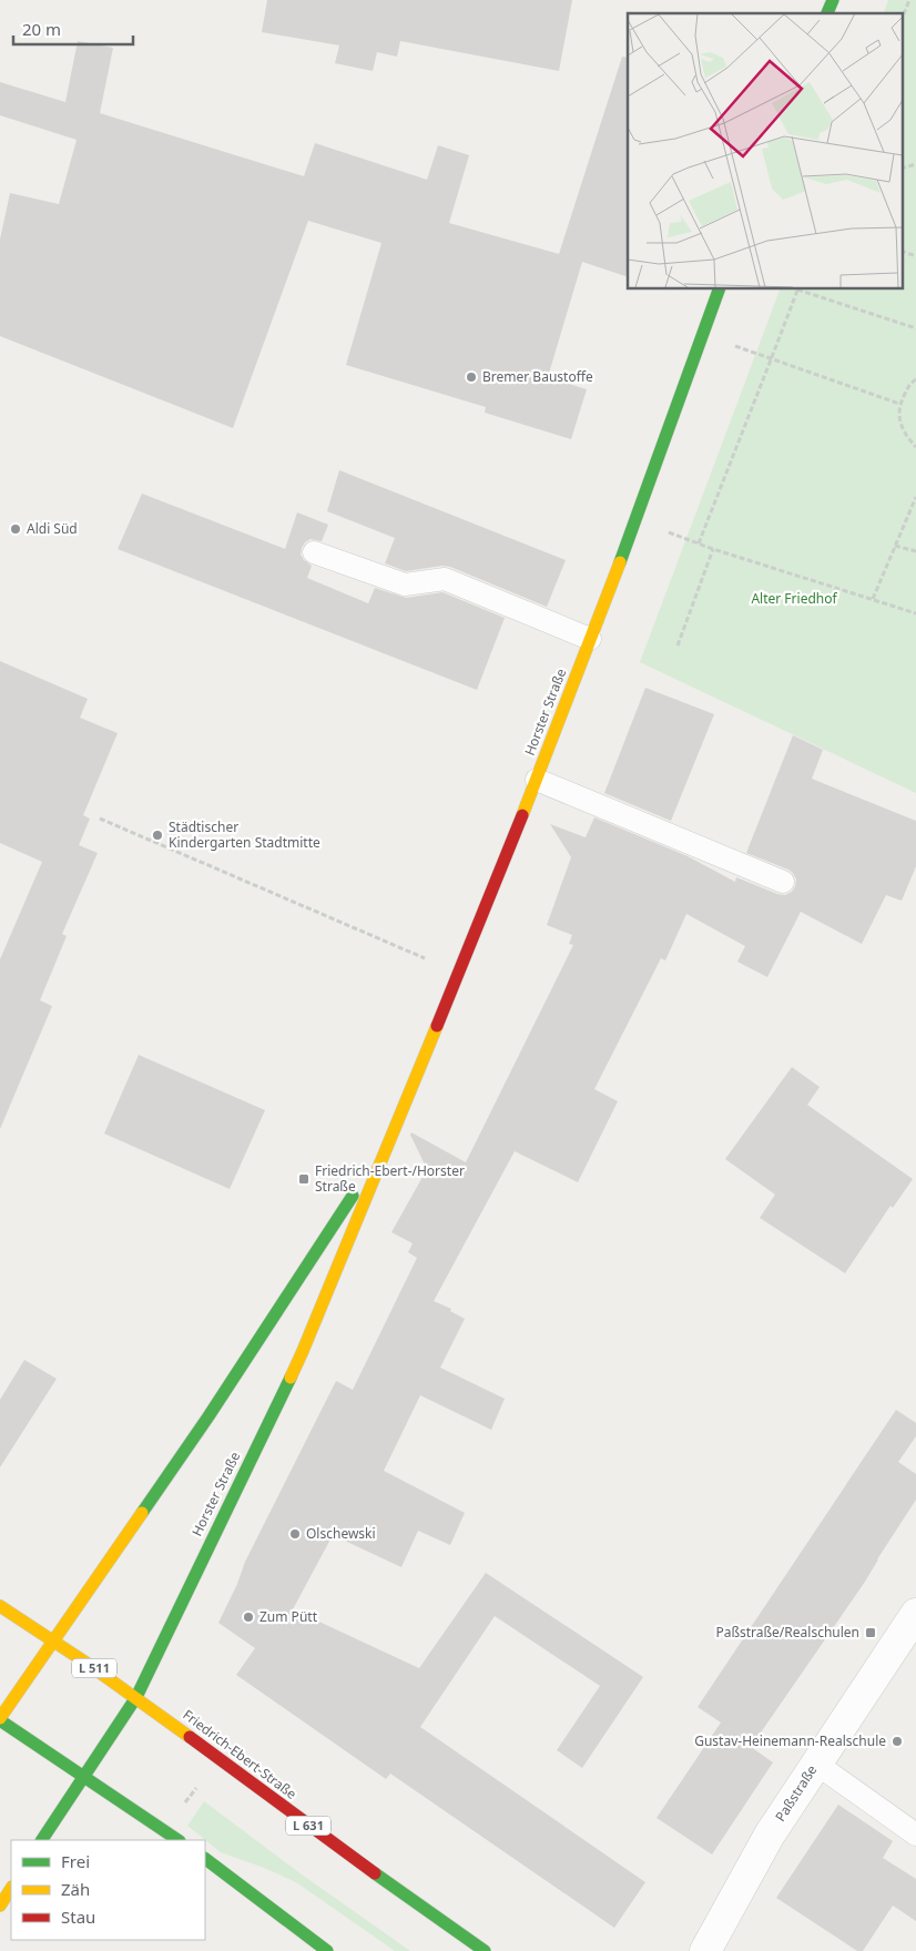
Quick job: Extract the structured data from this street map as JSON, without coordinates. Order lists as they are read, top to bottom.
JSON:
{
  "streets": {
    "main road": [
      "Horster Straße",
      "L 511",
      "Friedrich-Ebert-Straße",
      "L 631"
    ],
    "street": ["Paßstraße"]
  },
  "crossings": [
    ["Horster Straße", "Friedrich-Ebert-Straße"]
  ],
  "parks": ["Alter Friedhof"],
  "places": {
    "other": [
      "Bremer Baustoffe",
      "Aldi Süd",
      "Städtischer Kindergarten Stadtmitte",
      "Olschewski",
      "Zum Pütt",
      "Gustav-Heinemann-Realschule"
    ],
    "transit": ["Friedrich-Ebert-/Horster Straße", "Paßstraße/Realschulen"]
  },
  "legend": ["Frei", "Zäh", "Stau"],
  "scale_bar": "20 m"
}
